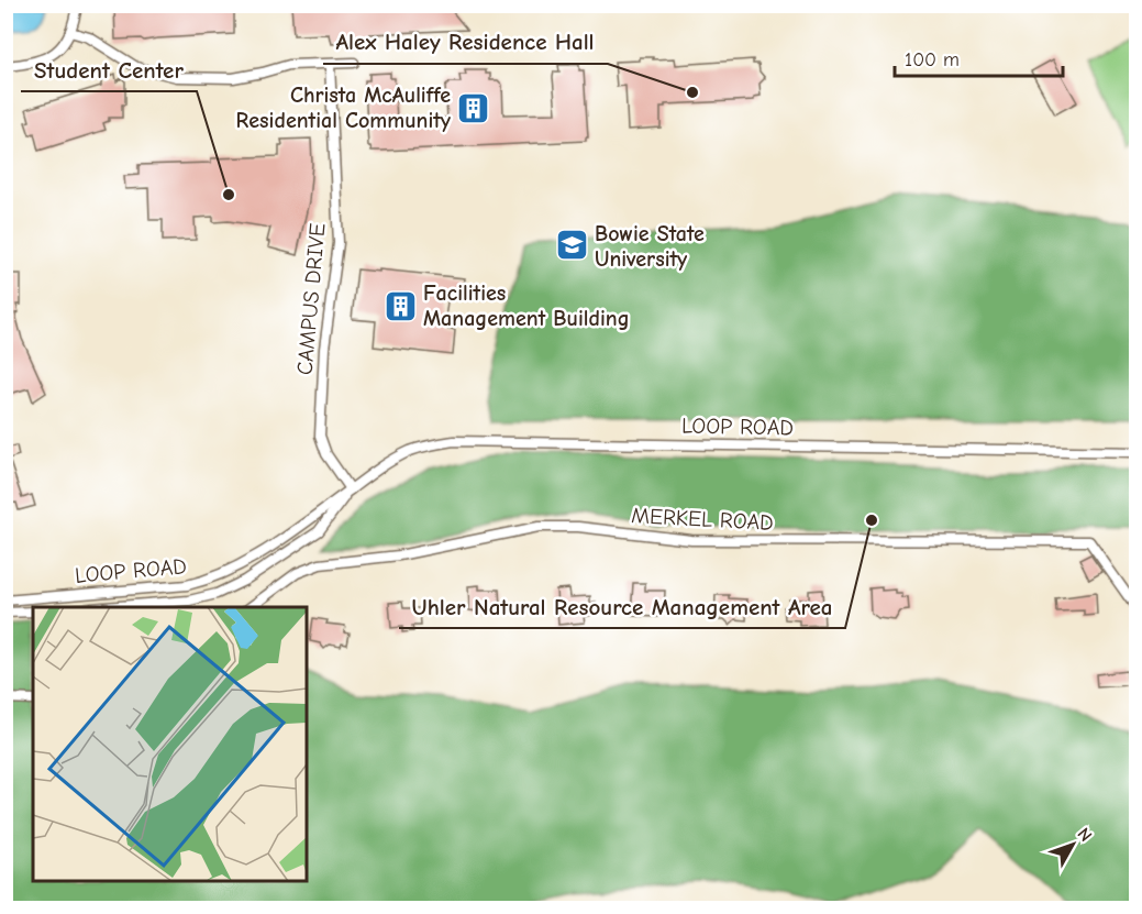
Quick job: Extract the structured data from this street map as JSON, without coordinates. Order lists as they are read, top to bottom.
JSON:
{
  "streets": {
    "street": ["CAMPUS DRIVE", "LOOP ROAD", "MERKEL ROAD"]
  },
  "crossings": [
    ["CAMPUS DRIVE", "LOOP ROAD"]
  ],
  "places": {
    "other": ["Alex Haley Residence Hall", "Student Center", "Uhler Natural Resource Management Area"],
    "building": ["Christa McAuliffe Residential Community", "Facilities Management Building"],
    "school or university": ["Bowie State University"]
  },
  "scale_bar": "100 m",
  "north": "top right"
}
